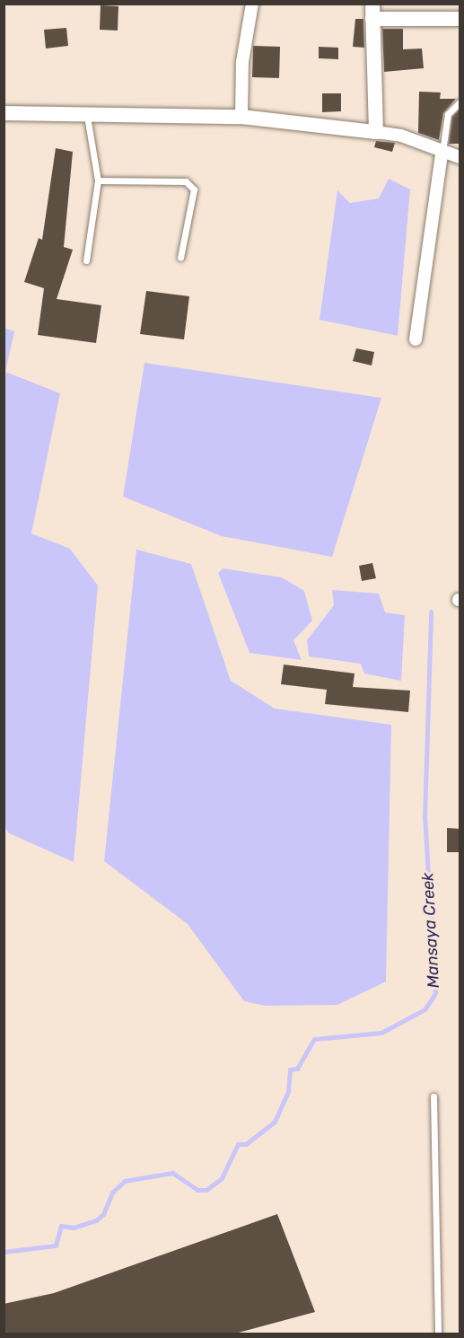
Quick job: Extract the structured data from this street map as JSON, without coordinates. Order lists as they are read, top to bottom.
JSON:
{
  "water": ["Mansaya Creek"]
}
